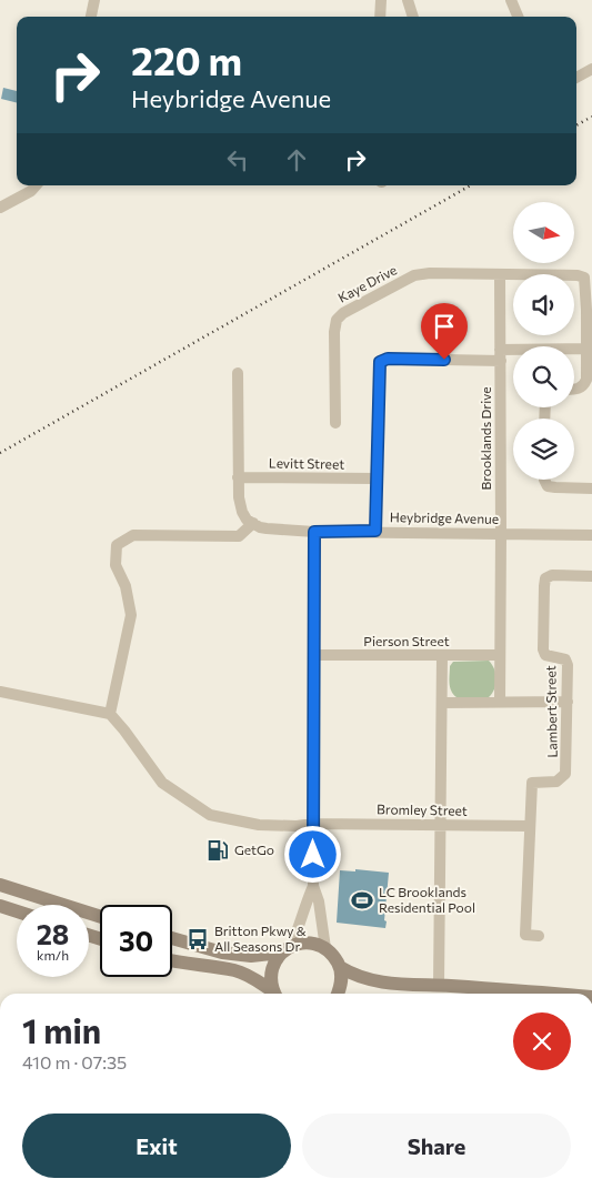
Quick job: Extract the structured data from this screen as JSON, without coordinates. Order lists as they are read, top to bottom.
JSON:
{
  "streets": {
    "street": [
      "Kaye Drive",
      "Brooklands Drive",
      "Levitt Street",
      "Heybridge Avenue",
      "Pierson Street",
      "Lambert Street",
      "Bromley Street"
    ]
  },
  "crossings": [
    ["Kaye Drive", "Brooklands Drive"],
    ["Brooklands Drive", "Heybridge Avenue"],
    ["Brooklands Drive", "Pierson Street"],
    ["Lambert Street", "Bromley Street"]
  ],
  "places": {
    "fuel station": ["GetGo"],
    "sports": ["LC Brooklands Residential Pool"],
    "bus stop": ["Britton Pkwy & All Seasons Dr"]
  },
  "north": "right",
  "page": {
    "turn": ["220 m", "Heybridge Avenue"],
    "speed": "28 km/h",
    "limit": "30",
    "heading": ["1 min", "410 m · 07:35"],
    "buttons": ["Exit", "Share"]
  }
}
